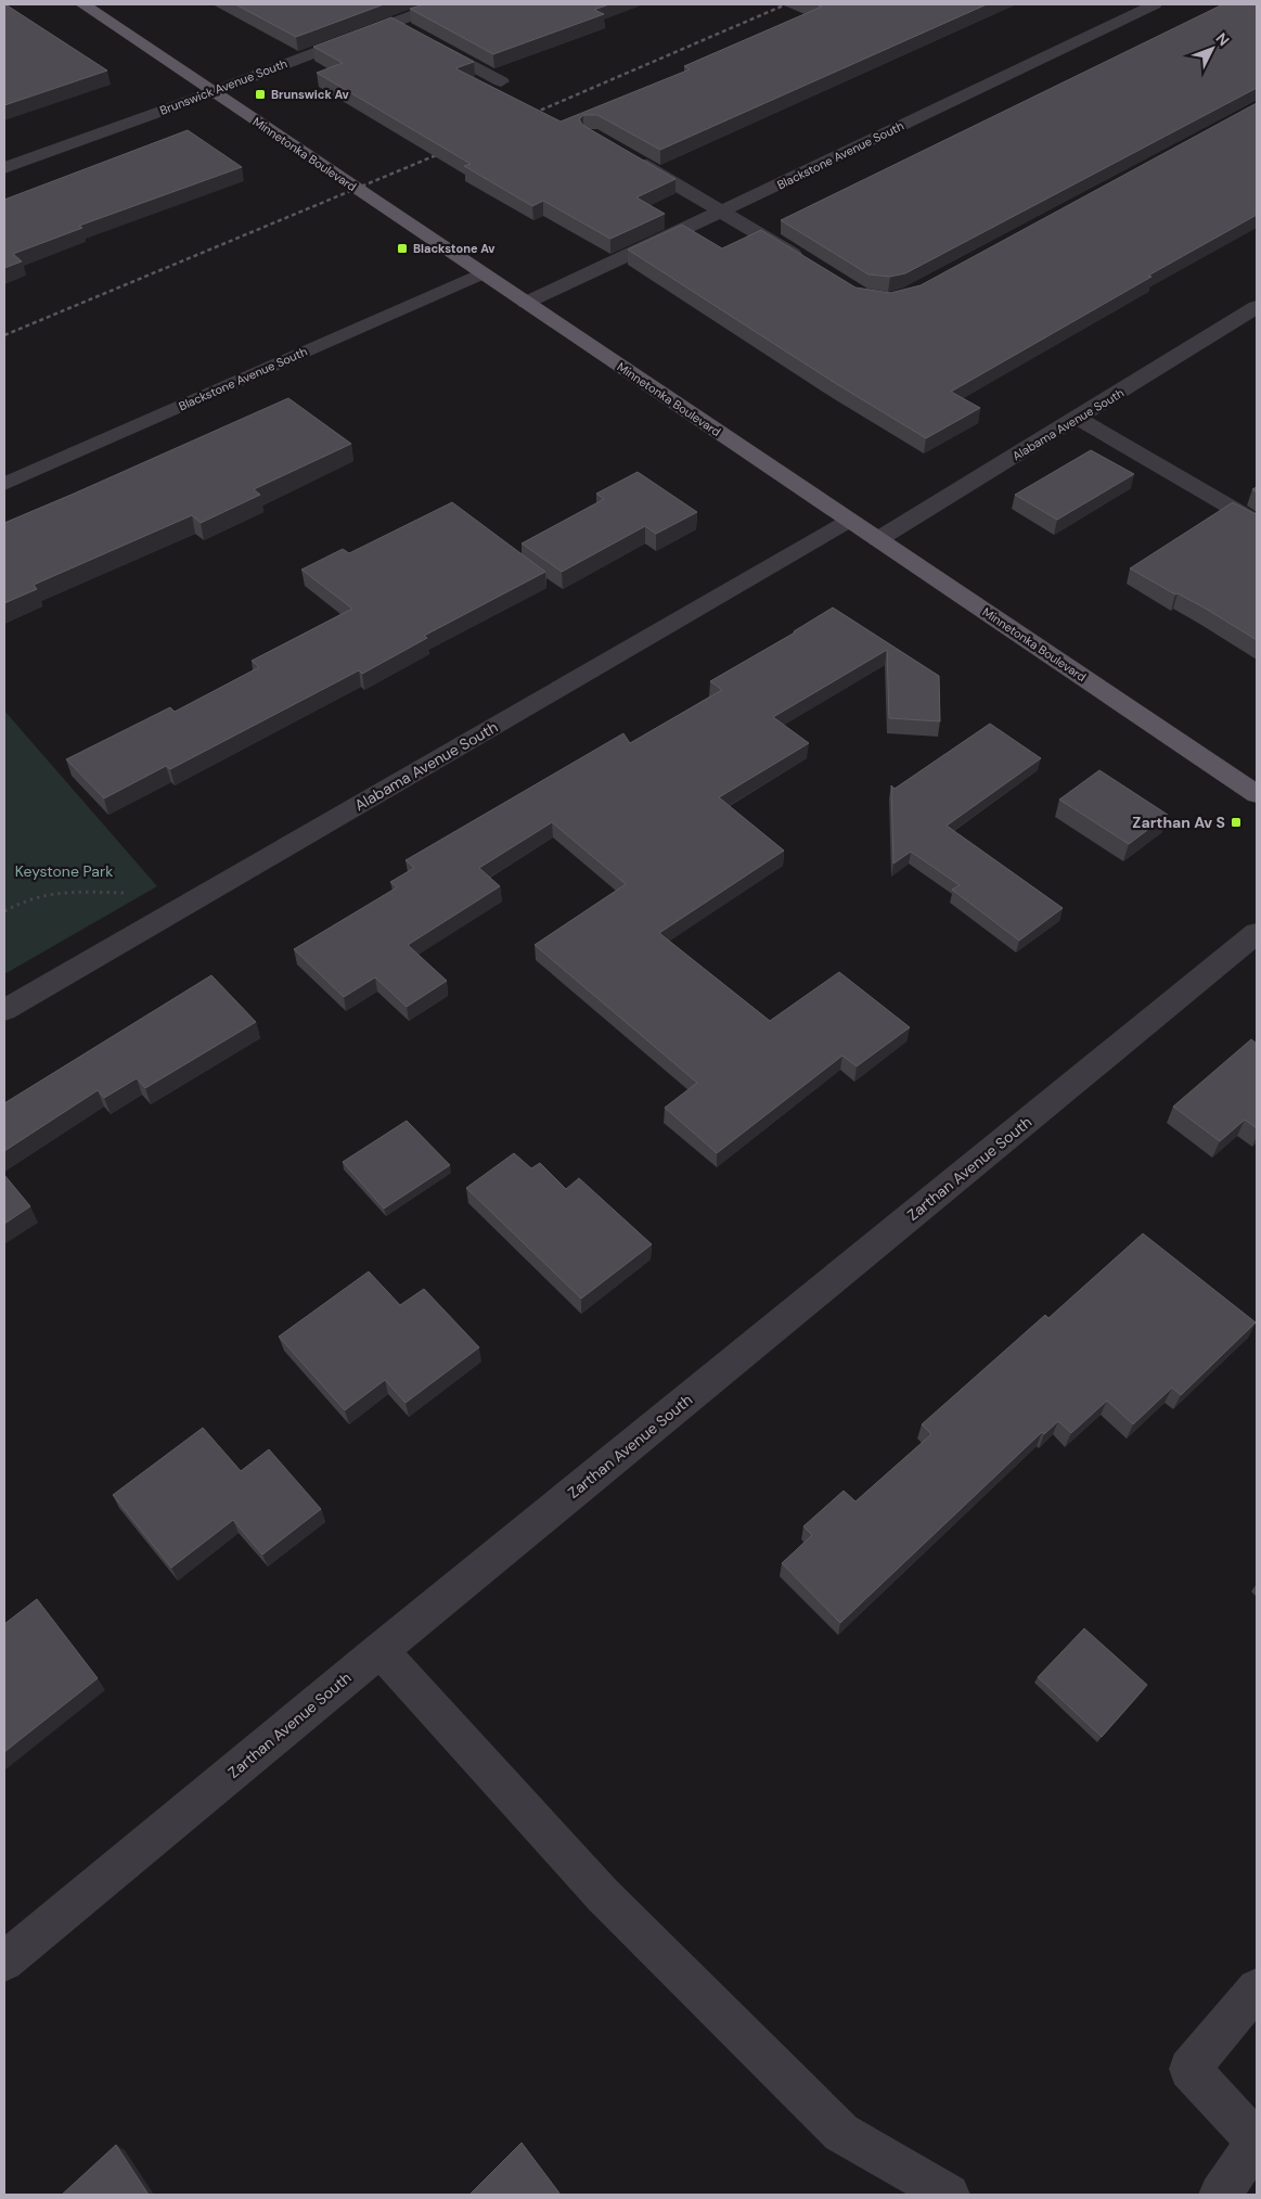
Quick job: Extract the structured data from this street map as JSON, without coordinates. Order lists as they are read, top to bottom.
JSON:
{
  "streets": {
    "main road": ["Minnetonka Boulevard"],
    "street": [
      "Brunswick Avenue South",
      "Blackstone Avenue South",
      "Alabama Avenue South",
      "Zarthan Avenue South"
    ]
  },
  "crossings": [
    ["Brunswick Avenue South", "Minnetonka Boulevard"],
    ["Minnetonka Boulevard", "Blackstone Avenue South"],
    ["Minnetonka Boulevard", "Alabama Avenue South"]
  ],
  "parks": ["Keystone Park"],
  "places": {
    "transit": ["Brunswick Av", "Blackstone Av", "Zarthan Av S"]
  },
  "north": "top right"
}
